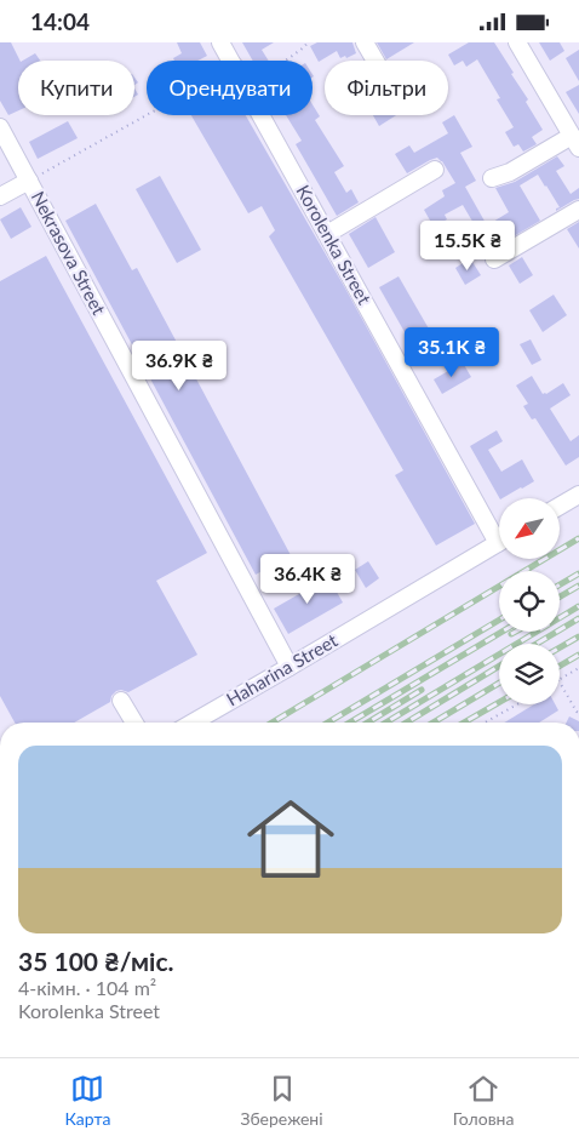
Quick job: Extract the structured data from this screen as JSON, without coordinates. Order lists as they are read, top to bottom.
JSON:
{
  "streets": {
    "street": ["Korolenka Street", "Nekrasova Street", "Haharina Street"]
  },
  "crossings": [
    ["Nekrasova Street", "Haharina Street"]
  ],
  "north": "bottom left",
  "page": {
    "status": "14:04",
    "chip": ["Купити", "Орендувати", "Фільтри"],
    "price": [
      "15.5K ₴",
      "35.1K ₴",
      "36.9K ₴",
      "36.4K ₴"
    ],
    "list": [
      {
        "name": "35 100 ₴/міс.",
        "note": "4-кімн. · 104 m² · Korolenka Street"
      }
    ],
    "tabs": ["Карта", "Збережені", "Головна"]
  }
}
